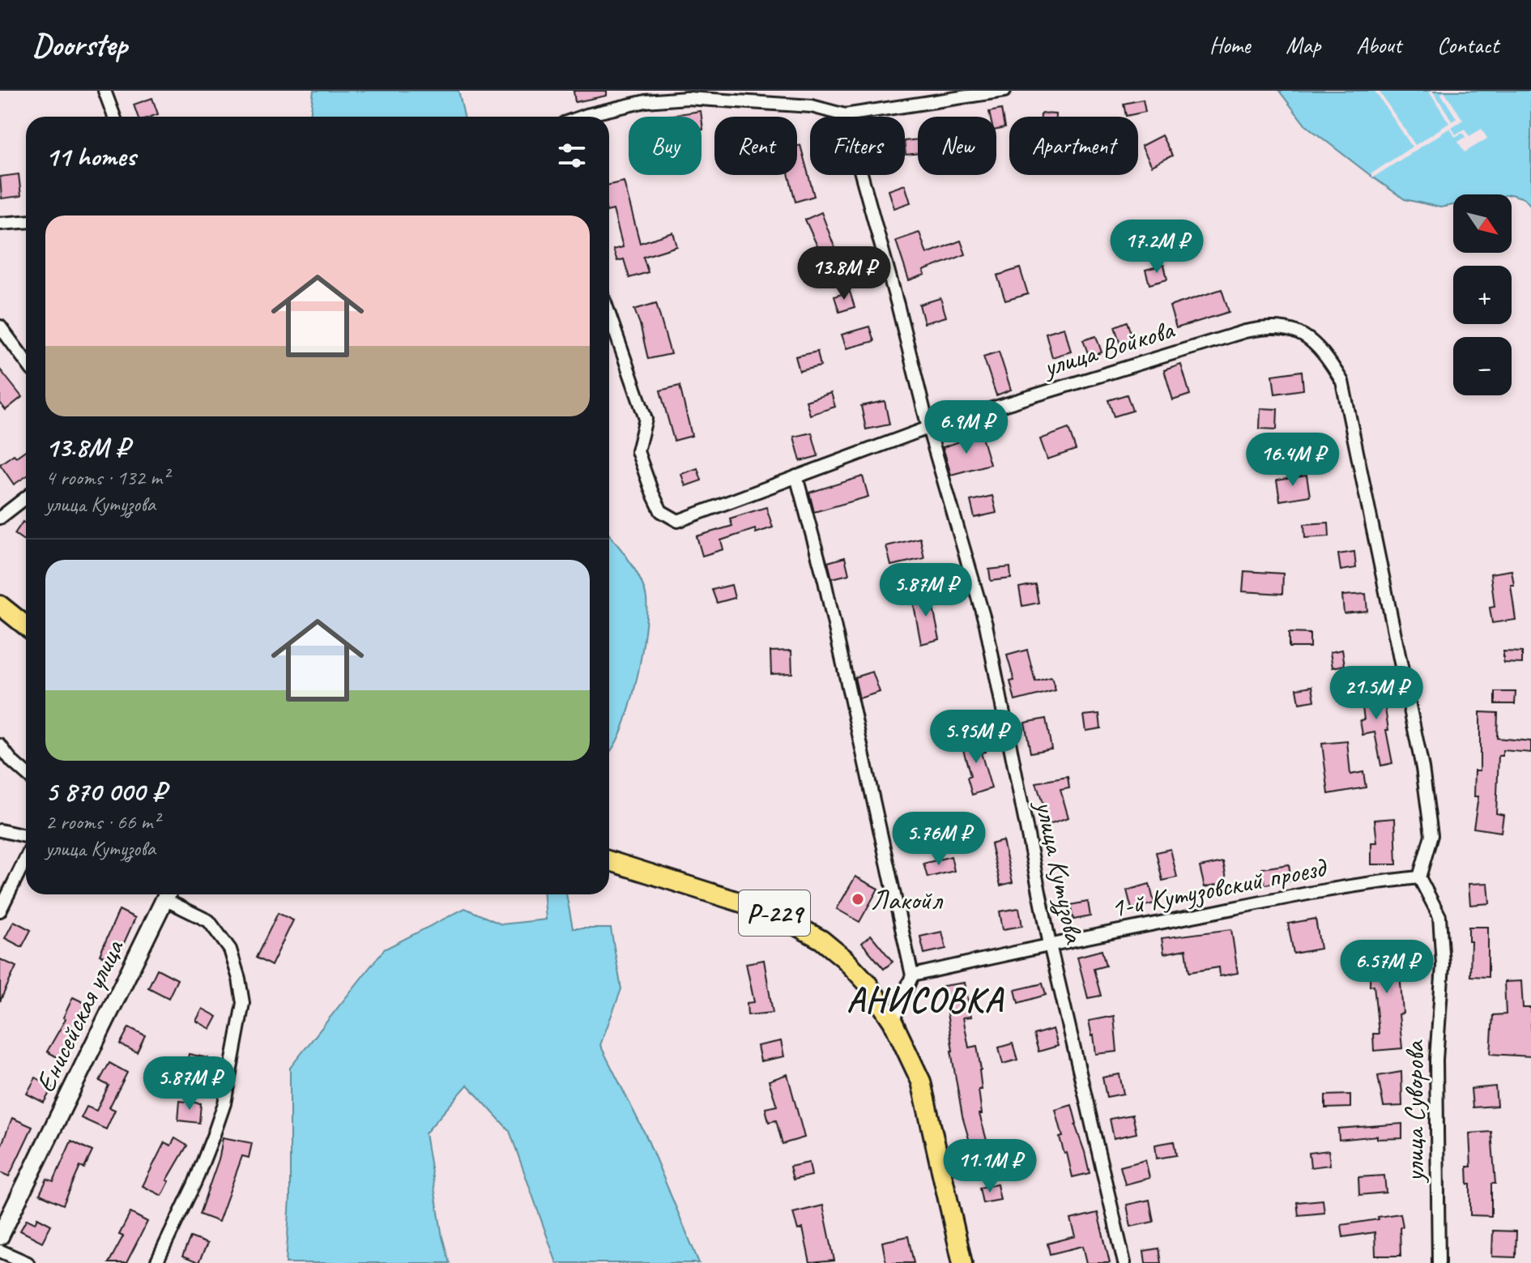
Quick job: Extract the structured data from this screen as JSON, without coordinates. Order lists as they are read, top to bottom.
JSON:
{
  "streets": {
    "main road": ["Р-229"],
    "street": [
      "улица Войкова",
      "улица Кутузова",
      "1-й Кутузовский проезд",
      "Енисейская улица",
      "улица Суворова"
    ]
  },
  "crossings": [
    ["улица Войкова", "улица Кутузова"],
    ["улица Войкова", "1-й Кутузовский проезд"],
    ["улица Войкова", "улица Суворова"],
    ["улица Кутузова", "1-й Кутузовский проезд"],
    ["1-й Кутузовский проезд", "улица Суворова"]
  ],
  "districts": ["АНИСОВКА"],
  "places": ["Лакойл"],
  "north": "bottom right",
  "page": {
    "header": "Doorstep",
    "nav": [
      "Home",
      "Map",
      "About",
      "Contact"
    ],
    "chip": [
      "Buy",
      "Rent",
      "Filters",
      "New",
      "Apartment"
    ],
    "heading": "11 homes",
    "map_buttons": ["+", "−"],
    "list": [
      {
        "name": "13.8M ₽",
        "note": "4 rooms · 132 m² · улица Кутузова"
      },
      {
        "name": "5 870 000 ₽",
        "note": "2 rooms · 66 m² · улица Кутузова"
      }
    ],
    "price": [
      "17.2M ₽",
      "13.8M ₽",
      "6.9M ₽",
      "16.4M ₽",
      "5.87M ₽",
      "21.5M ₽",
      "5.95M ₽",
      "5.76M ₽",
      "6.57M ₽",
      "5.87M ₽",
      "11.1M ₽"
    ]
  }
}
